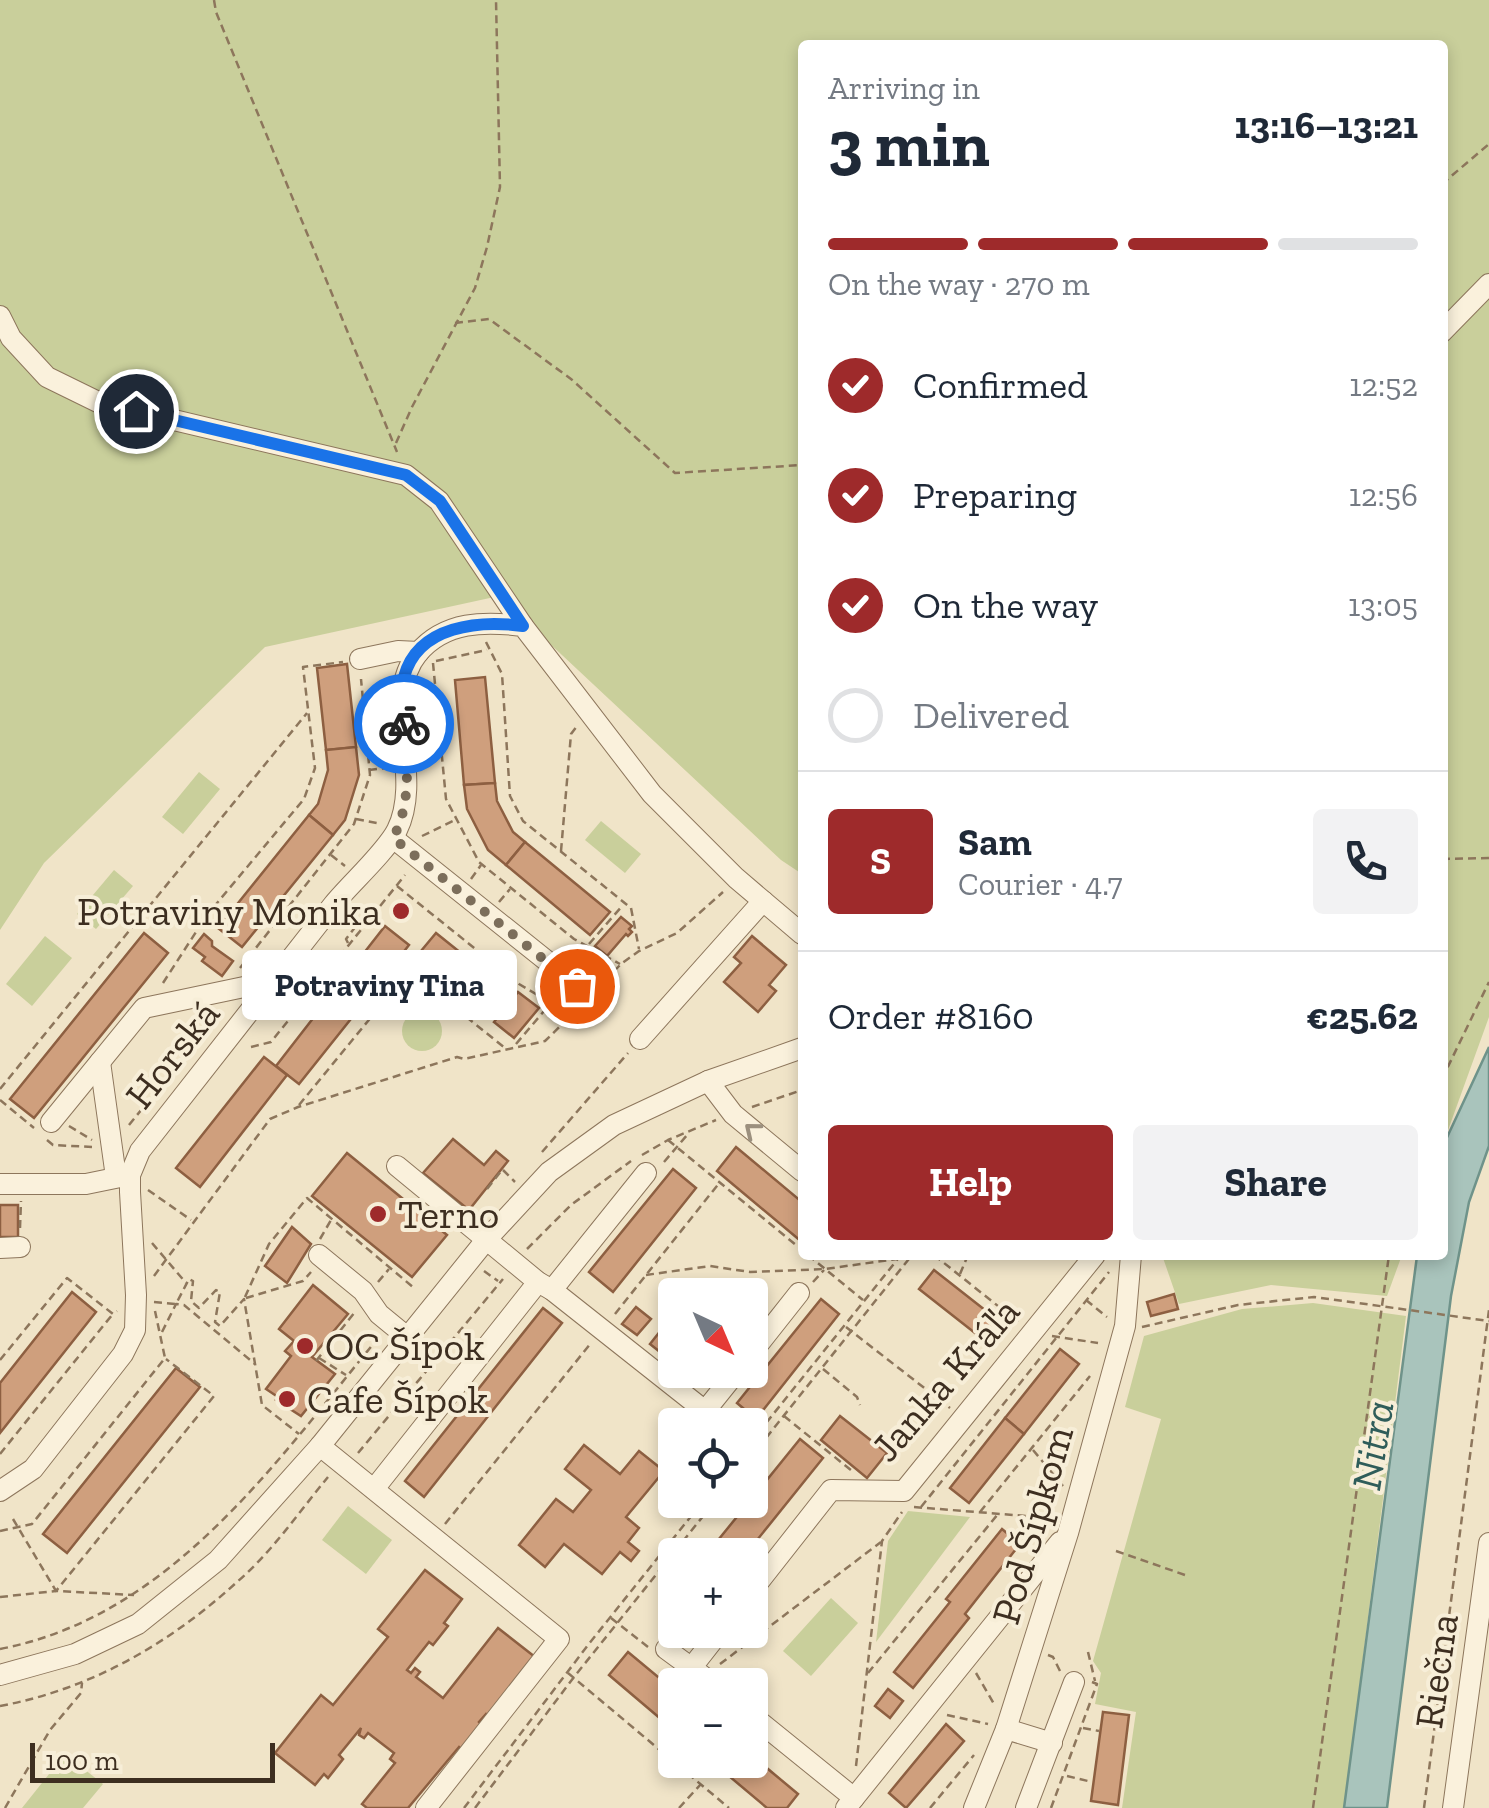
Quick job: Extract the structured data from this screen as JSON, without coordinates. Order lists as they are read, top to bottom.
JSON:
{
  "streets": {
    "street": [
      "Horská",
      "Janka Kráľa",
      "Pod Šípkom",
      "Riečna"
    ]
  },
  "water": ["Nitra"],
  "places": [
    "Potraviny Monika",
    "Potraviny Tina",
    "Terno",
    "OC Šípok",
    "Cafe Šípok"
  ],
  "scale_bar": "100 m",
  "north": "bottom right",
  "page": {
    "heading": ["3 min", "Arriving in", "13:16–13:21"],
    "panel": [
      "Sam",
      "Courier · 4.7",
      "Order #8160",
      "€25.62"
    ],
    "bar": "On the way · 270 m",
    "list": [
      ["Confirmed", "12:52"],
      ["Preparing", "12:56"],
      ["On the way", "13:05"],
      "Delivered"
    ],
    "round": "S",
    "bubble": "Potraviny Tina",
    "buttons": ["Help", "Share"],
    "map_buttons": ["+", "−"],
    "scale": "100 m"
  }
}
